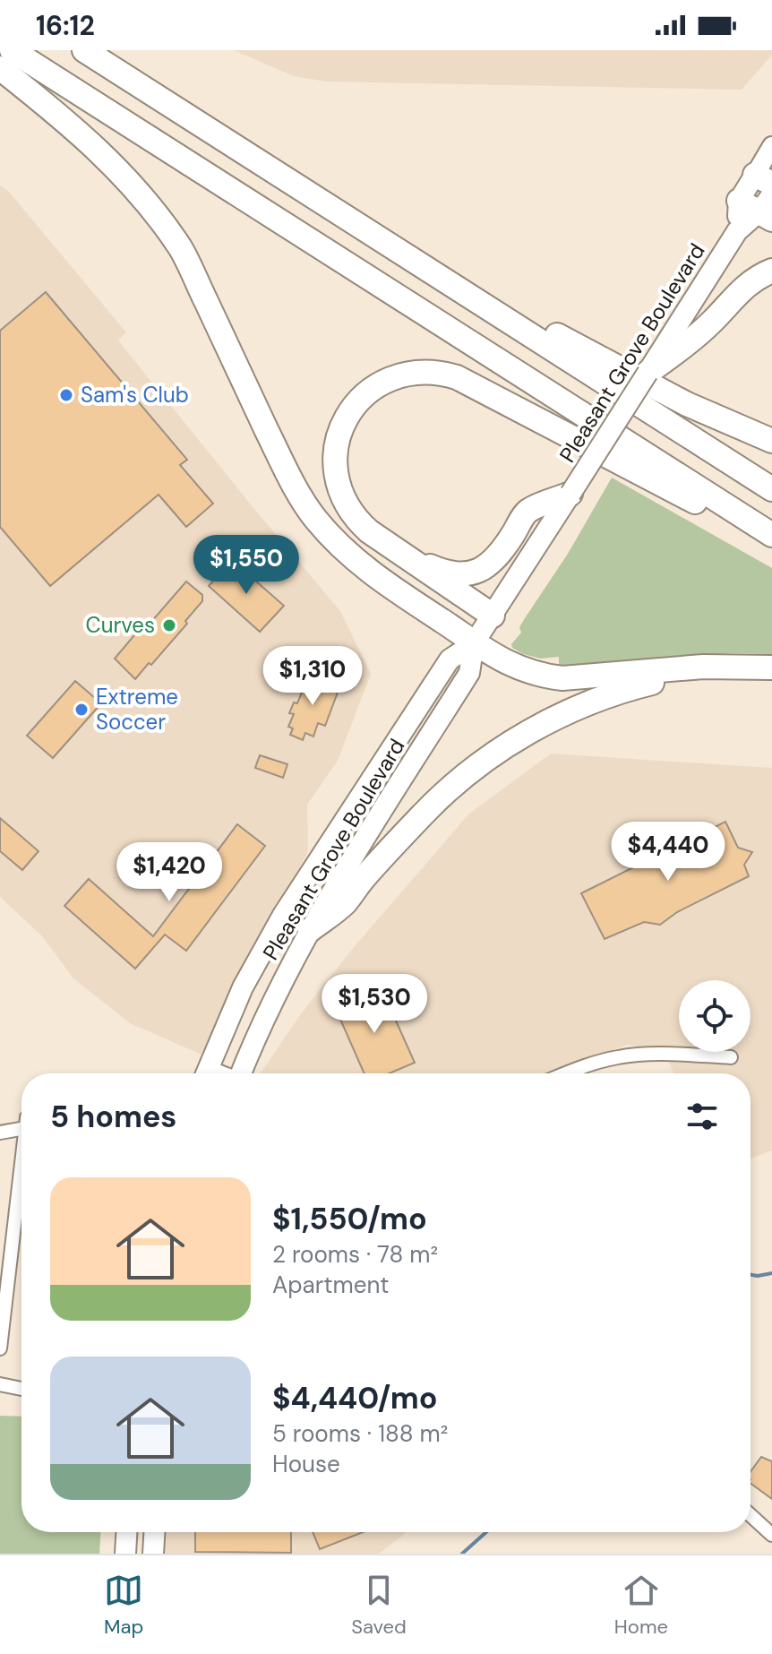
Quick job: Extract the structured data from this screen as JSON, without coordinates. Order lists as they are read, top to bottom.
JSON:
{
  "streets": {
    "main road": ["Pleasant Grove Boulevard"]
  },
  "places": ["Sam's Club", "Curves", "Extreme Soccer"],
  "page": {
    "status": "16:12",
    "price": [
      "$1,550",
      "$1,310",
      "$4,440",
      "$1,420",
      "$1,530"
    ],
    "heading": "5 homes",
    "list": [
      {
        "name": "$1,550/mo",
        "note": "2 rooms · 78 m² · Apartment"
      },
      {
        "name": "$4,440/mo",
        "note": "5 rooms · 188 m² · House"
      }
    ],
    "tabs": ["Map", "Saved", "Home"]
  }
}
